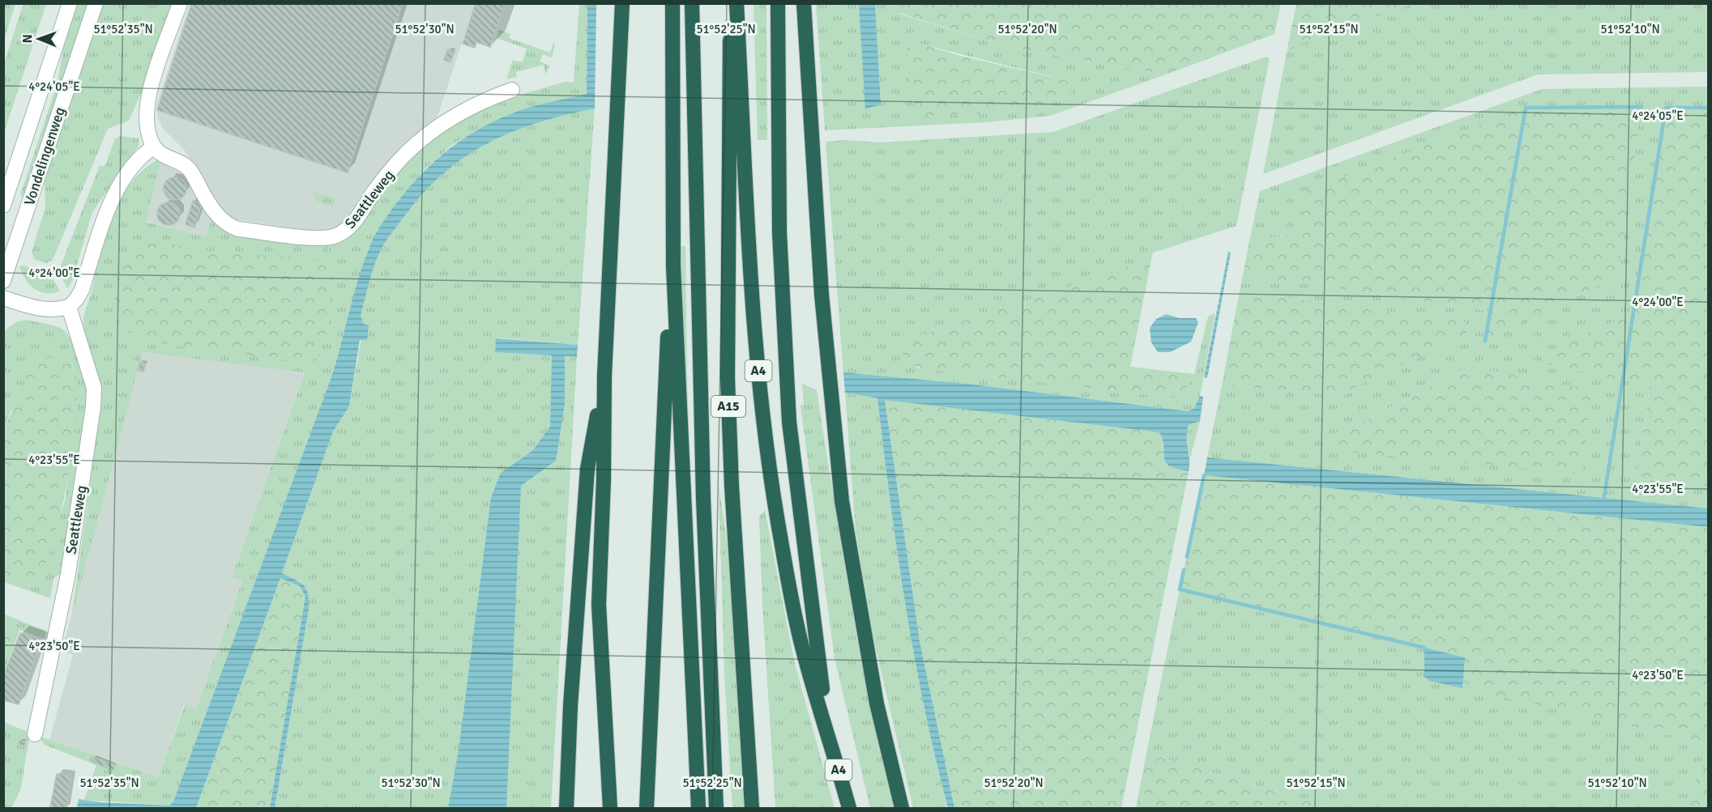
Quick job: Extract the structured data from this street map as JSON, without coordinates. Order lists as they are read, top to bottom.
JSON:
{
  "streets": {
    "highway": ["A4", "A15"],
    "street": ["Vondelingenweg", "Seattleweg"]
  },
  "north": "left",
  "coordinates": [
    "51°52'35\"N",
    "51°52'30\"N",
    "51°52'25\"N",
    "51°52'20\"N",
    "51°52'15\"N",
    "51°52'10\"N",
    "4°24'05\"E",
    "4°24'00\"E",
    "4°23'55\"E",
    "4°23'50\"E"
  ]
}
